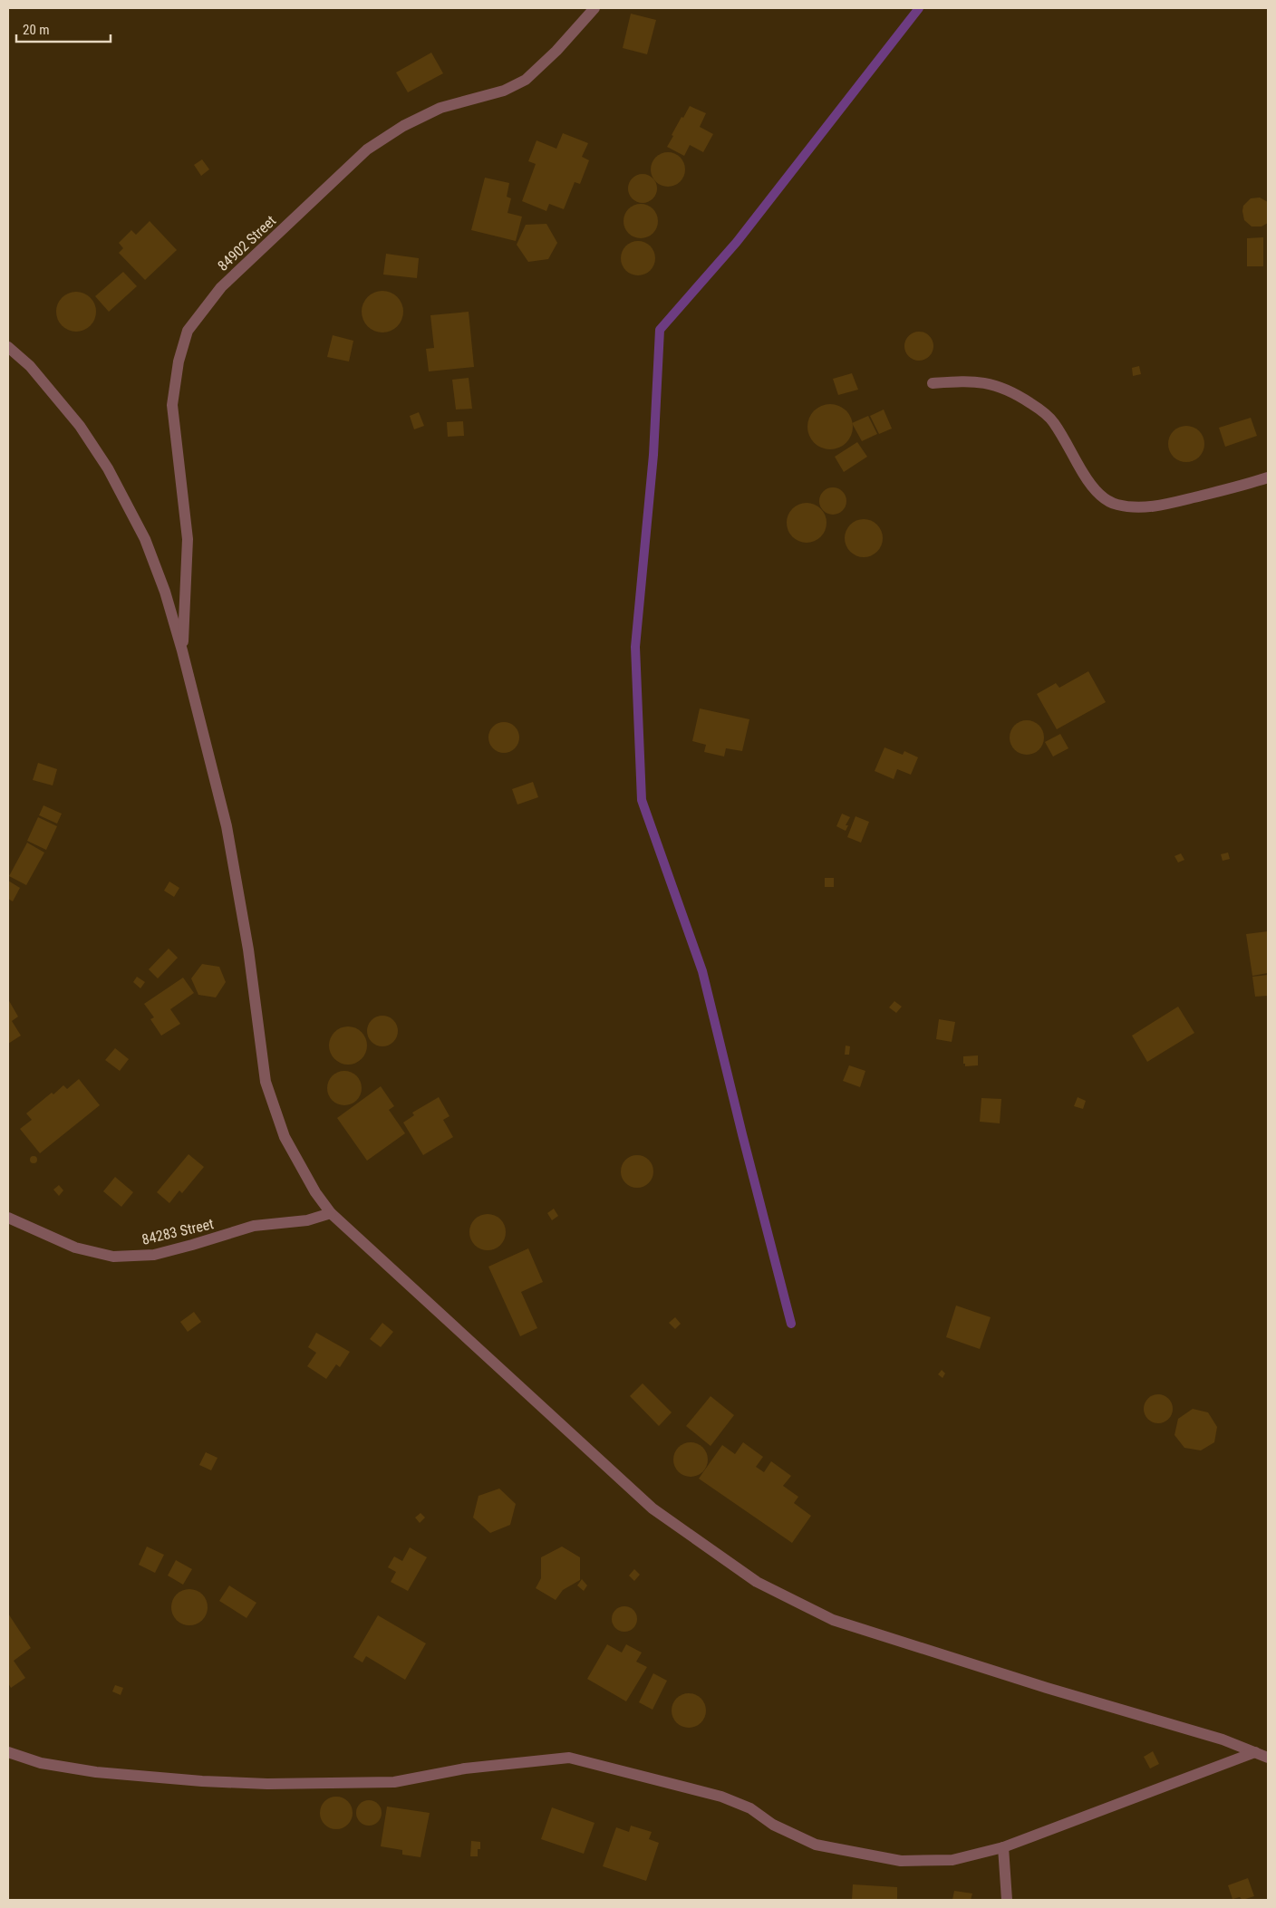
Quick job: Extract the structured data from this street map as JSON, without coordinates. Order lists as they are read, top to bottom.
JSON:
{
  "streets": {
    "street": ["84902 Street", "84283 Street"]
  },
  "scale_bar": "20 m"
}
